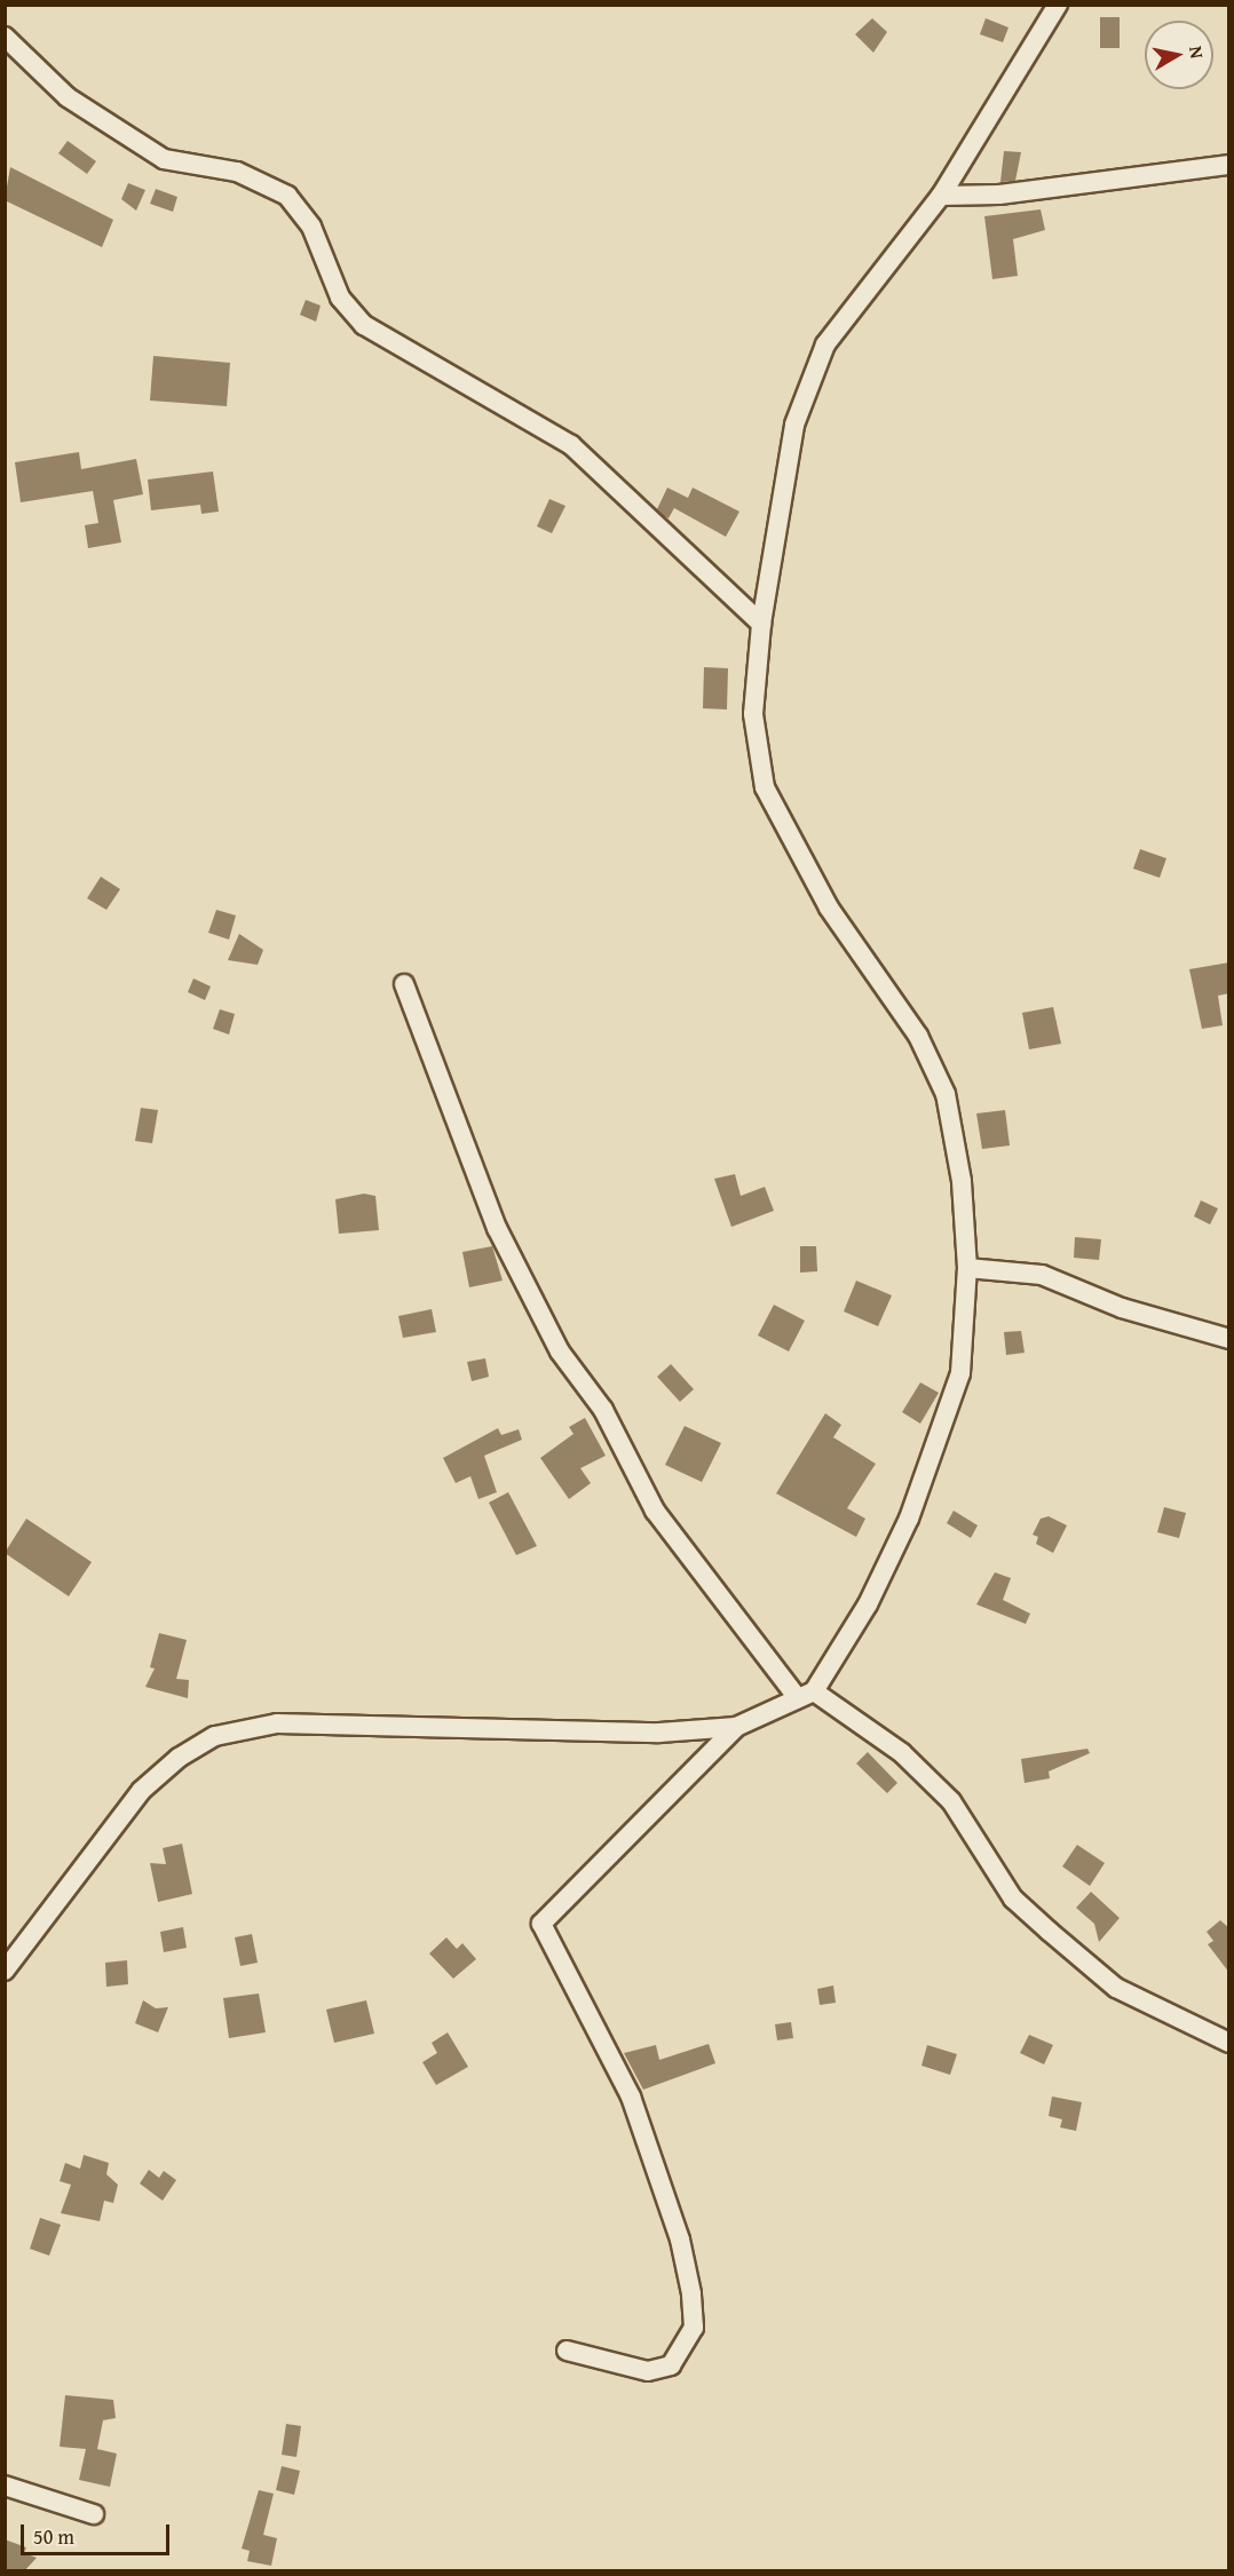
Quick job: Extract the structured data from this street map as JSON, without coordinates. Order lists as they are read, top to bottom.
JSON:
{
  "scale_bar": "50 m",
  "north": "right"
}
